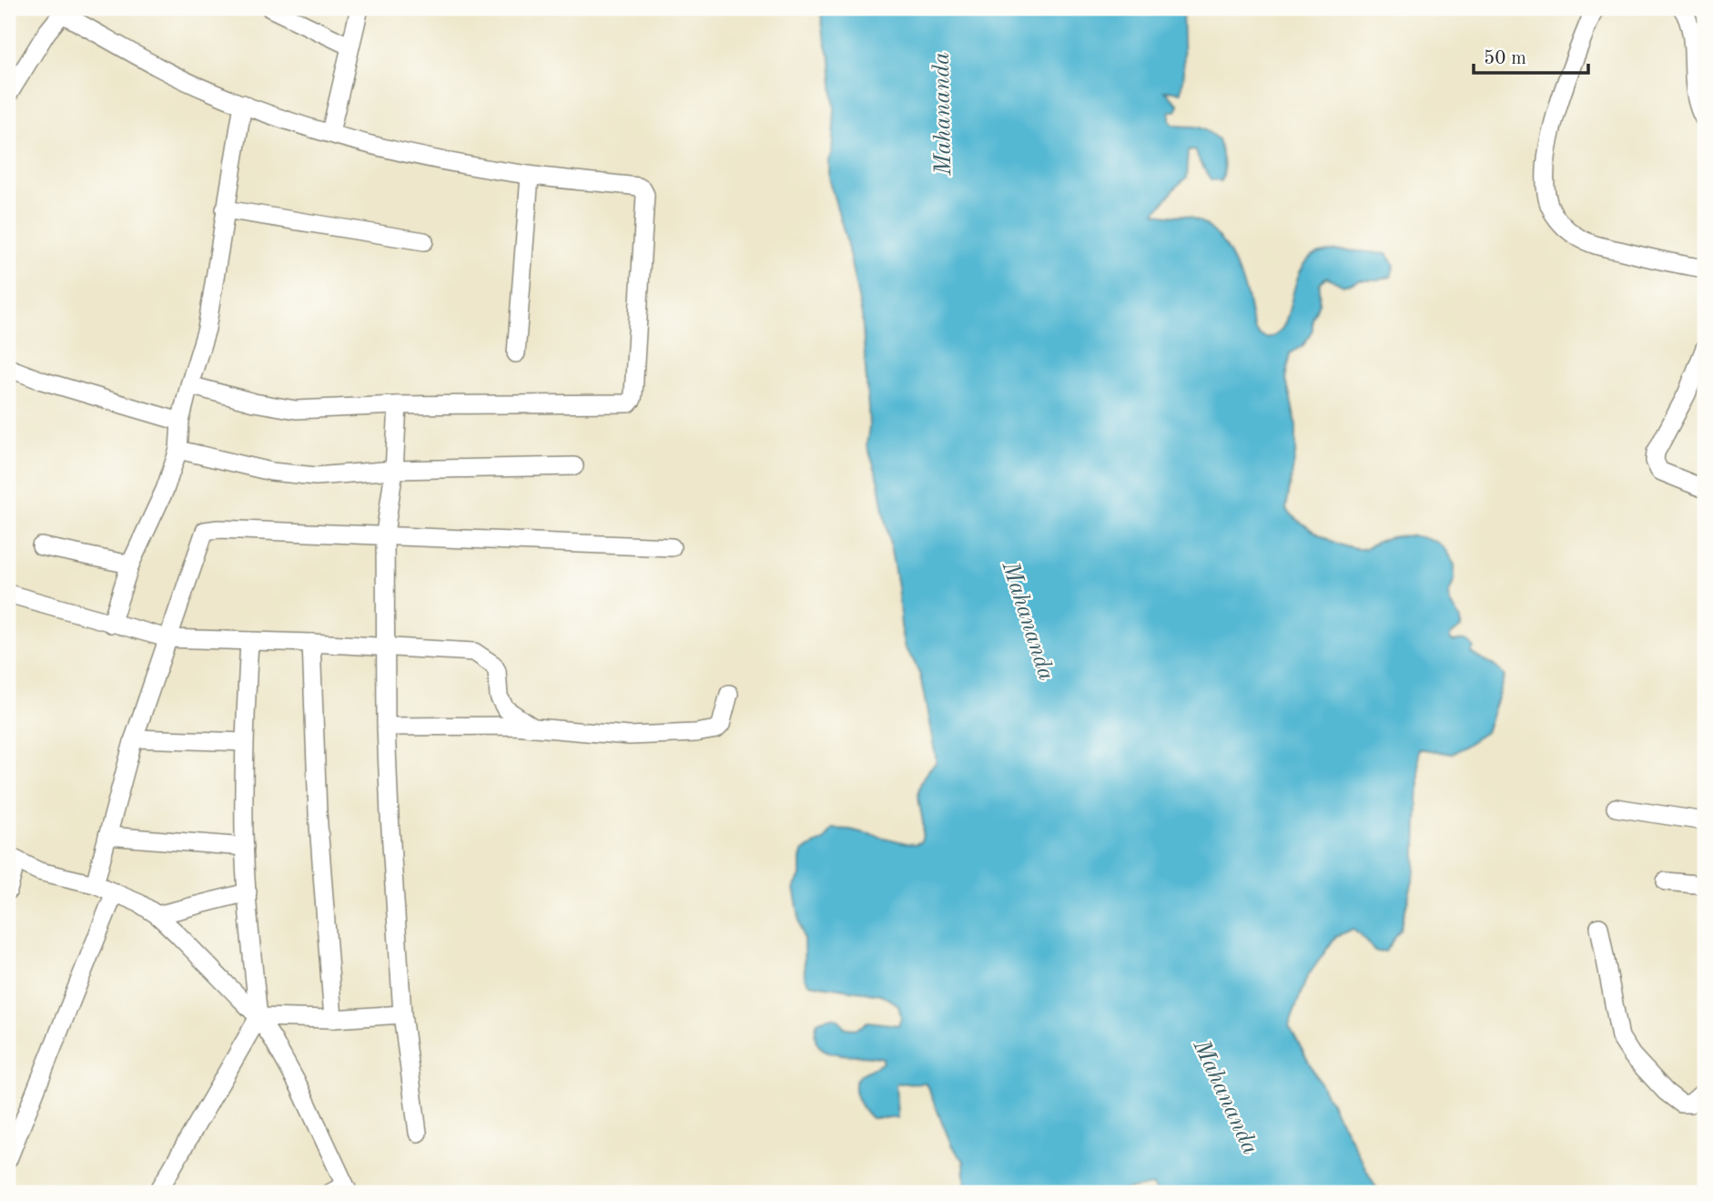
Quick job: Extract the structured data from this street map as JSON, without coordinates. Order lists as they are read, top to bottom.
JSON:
{
  "water": ["Mahananda"],
  "scale_bar": "50 m"
}
